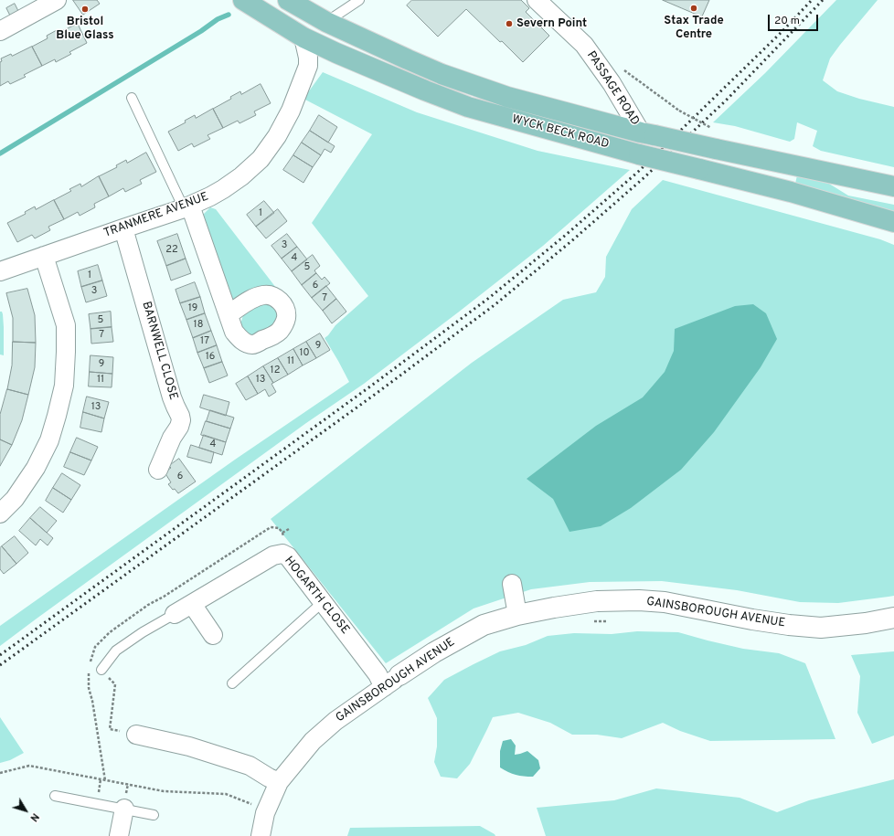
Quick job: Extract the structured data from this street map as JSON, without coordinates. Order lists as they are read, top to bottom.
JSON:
{
  "streets": {
    "main road": ["WYCK BECK ROAD"],
    "street": [
      "PASSAGE ROAD",
      "TRANMERE AVENUE",
      "BARNWELL CLOSE",
      "HOGARTH CLOSE",
      "GAINSBOROUGH AVENUE"
    ]
  },
  "crossings": [
    ["PASSAGE ROAD", "WYCK BECK ROAD"],
    ["WYCK BECK ROAD", "TRANMERE AVENUE"],
    ["TRANMERE AVENUE", "BARNWELL CLOSE"],
    ["HOGARTH CLOSE", "GAINSBOROUGH AVENUE"]
  ],
  "places": ["Stax Trade Centre", "Bristol Blue Glass", "Severn Point"],
  "house_numbers": [
    "1",
    "3",
    "22",
    "4",
    "5",
    "1",
    "6",
    "3",
    "7",
    "19",
    "5",
    "18",
    "7",
    "17",
    "9",
    "10",
    "16",
    "11",
    "9",
    "12",
    "11",
    "13",
    "13",
    "4",
    "6"
  ],
  "scale_bar": "20 m",
  "north": "bottom right"
}
